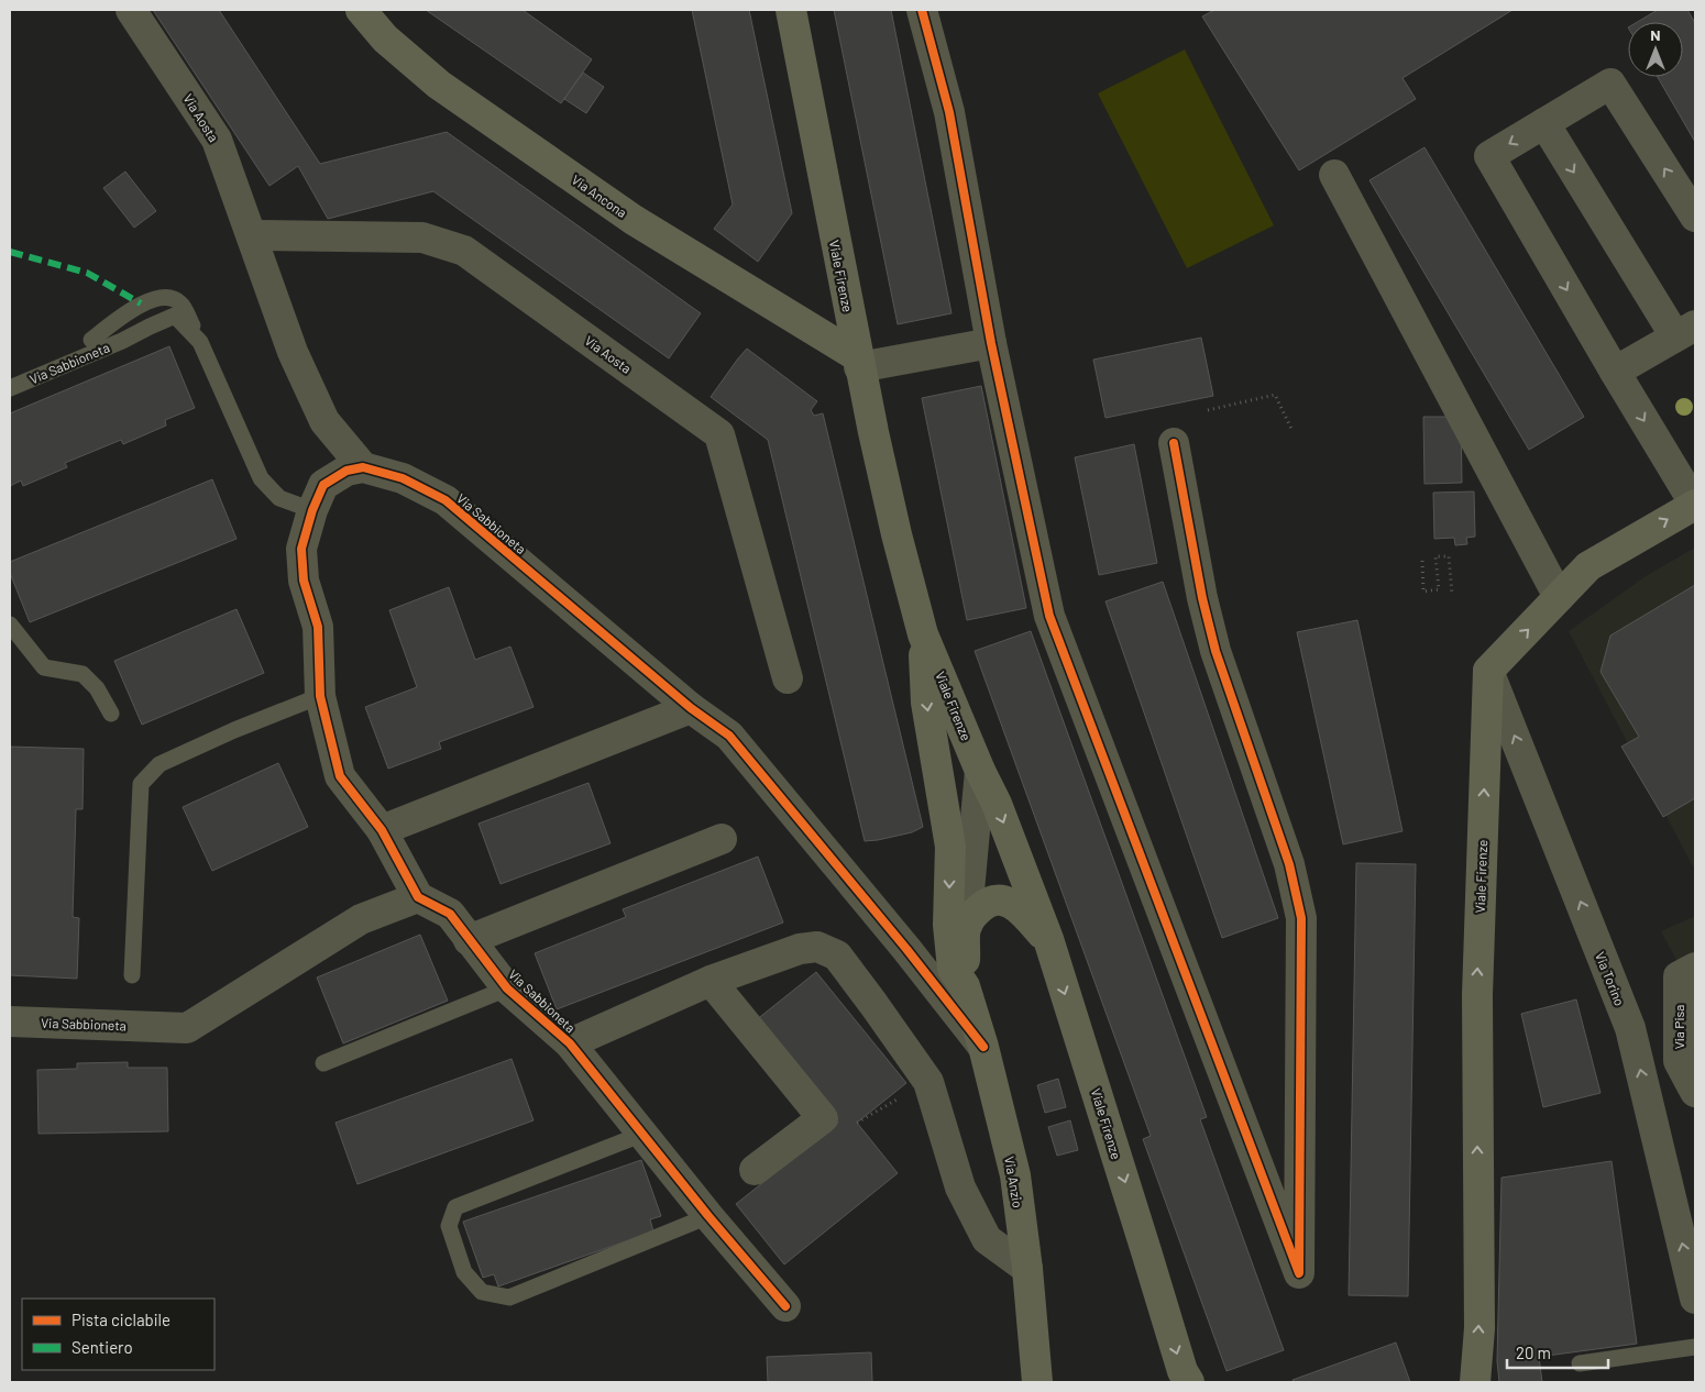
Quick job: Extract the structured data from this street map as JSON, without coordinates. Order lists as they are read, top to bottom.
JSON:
{
  "streets": {
    "main road": ["Via Ancona", "Viale Firenze", "Via Anzio"],
    "street": [
      "Via Aosta",
      "Via Sabbioneta",
      "Via Torino",
      "Via Pisa"
    ]
  },
  "crossings": [
    ["Via Aosta", "Via Sabbioneta"],
    ["Via Ancona", "Viale Firenze"],
    ["Viale Firenze", "Via Torino"],
    ["Via Sabbioneta", "Via Anzio"]
  ],
  "one_way": ["Via Torino"],
  "legend": ["Pista ciclabile", "Sentiero"],
  "scale_bar": "20 m",
  "north": "top"
}
